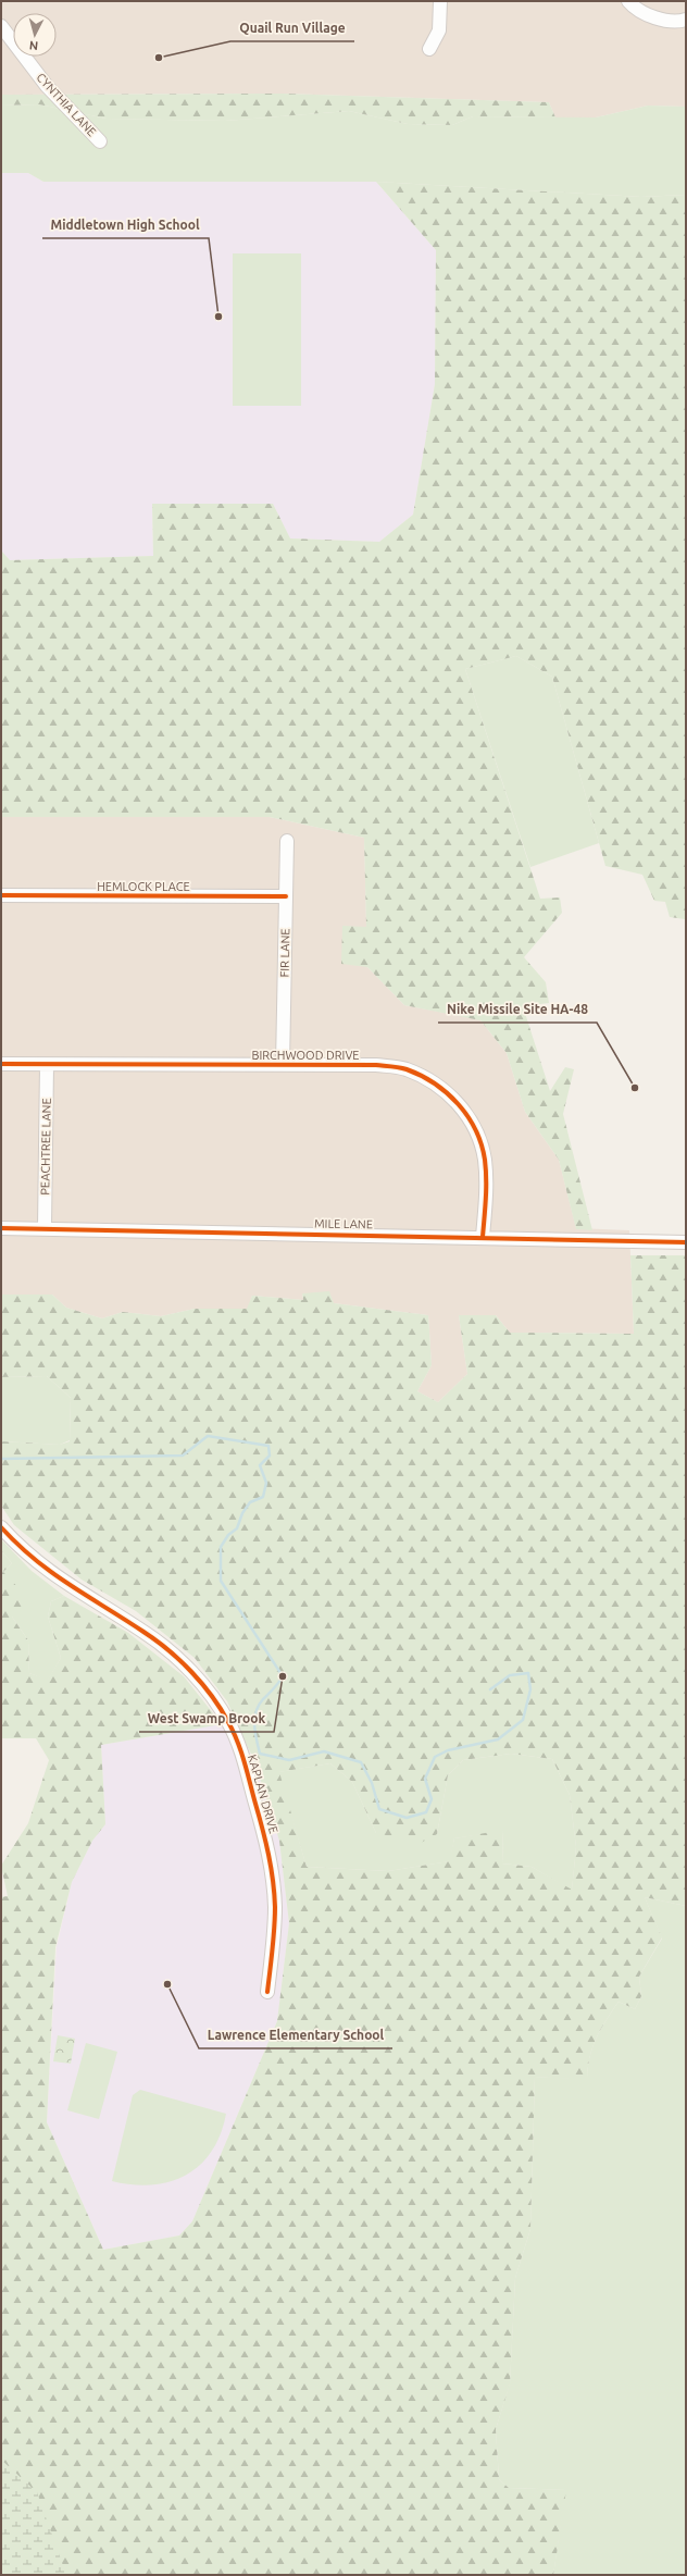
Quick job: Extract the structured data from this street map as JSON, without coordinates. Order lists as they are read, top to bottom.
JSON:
{
  "streets": {
    "street": [
      "CYNTHIA LANE",
      "HEMLOCK PLACE",
      "FIR LANE",
      "BIRCHWOOD DRIVE",
      "PEACHTREE LANE",
      "MILE LANE",
      "KAPLAN DRIVE"
    ]
  },
  "crossings": [
    ["HEMLOCK PLACE", "FIR LANE"],
    ["FIR LANE", "BIRCHWOOD DRIVE"],
    ["BIRCHWOOD DRIVE", "PEACHTREE LANE"],
    ["BIRCHWOOD DRIVE", "MILE LANE"],
    ["PEACHTREE LANE", "MILE LANE"]
  ],
  "places": [
    "Quail Run Village",
    "Middletown High School",
    "Nike Missile Site HA-48",
    "West Swamp Brook",
    "Lawrence Elementary School"
  ],
  "north": "bottom"
}
